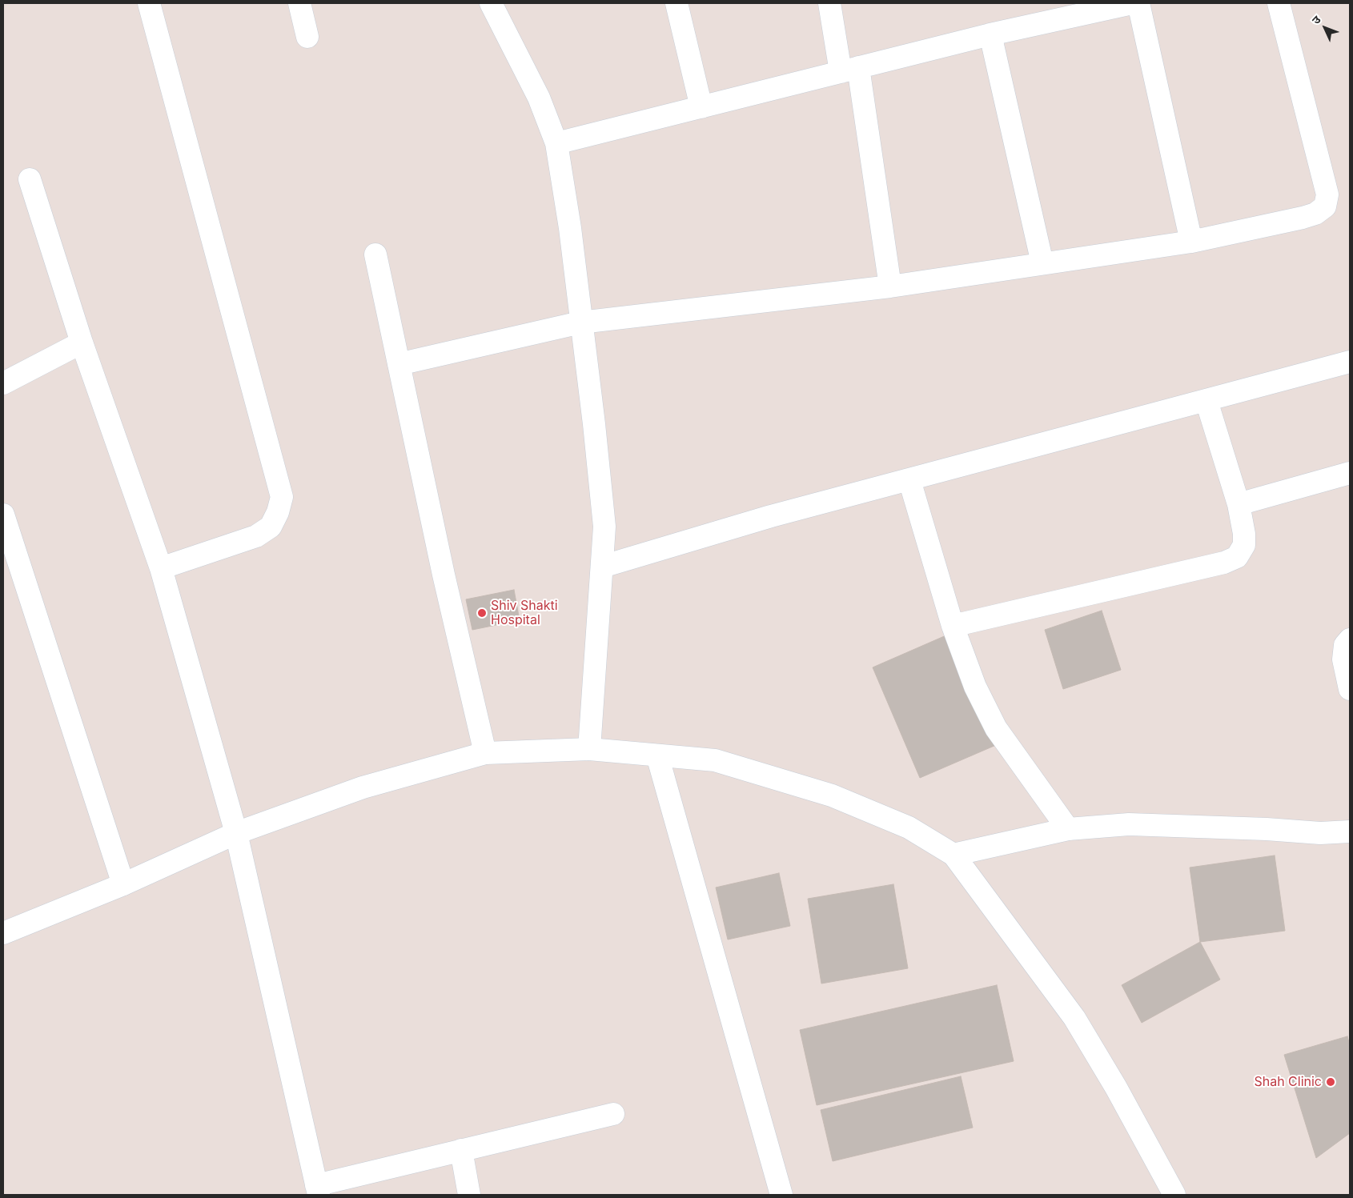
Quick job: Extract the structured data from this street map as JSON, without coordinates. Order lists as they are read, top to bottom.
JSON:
{
  "places": ["Shiv Shakti Hospital", "Shah Clinic"],
  "north": "top left"
}
